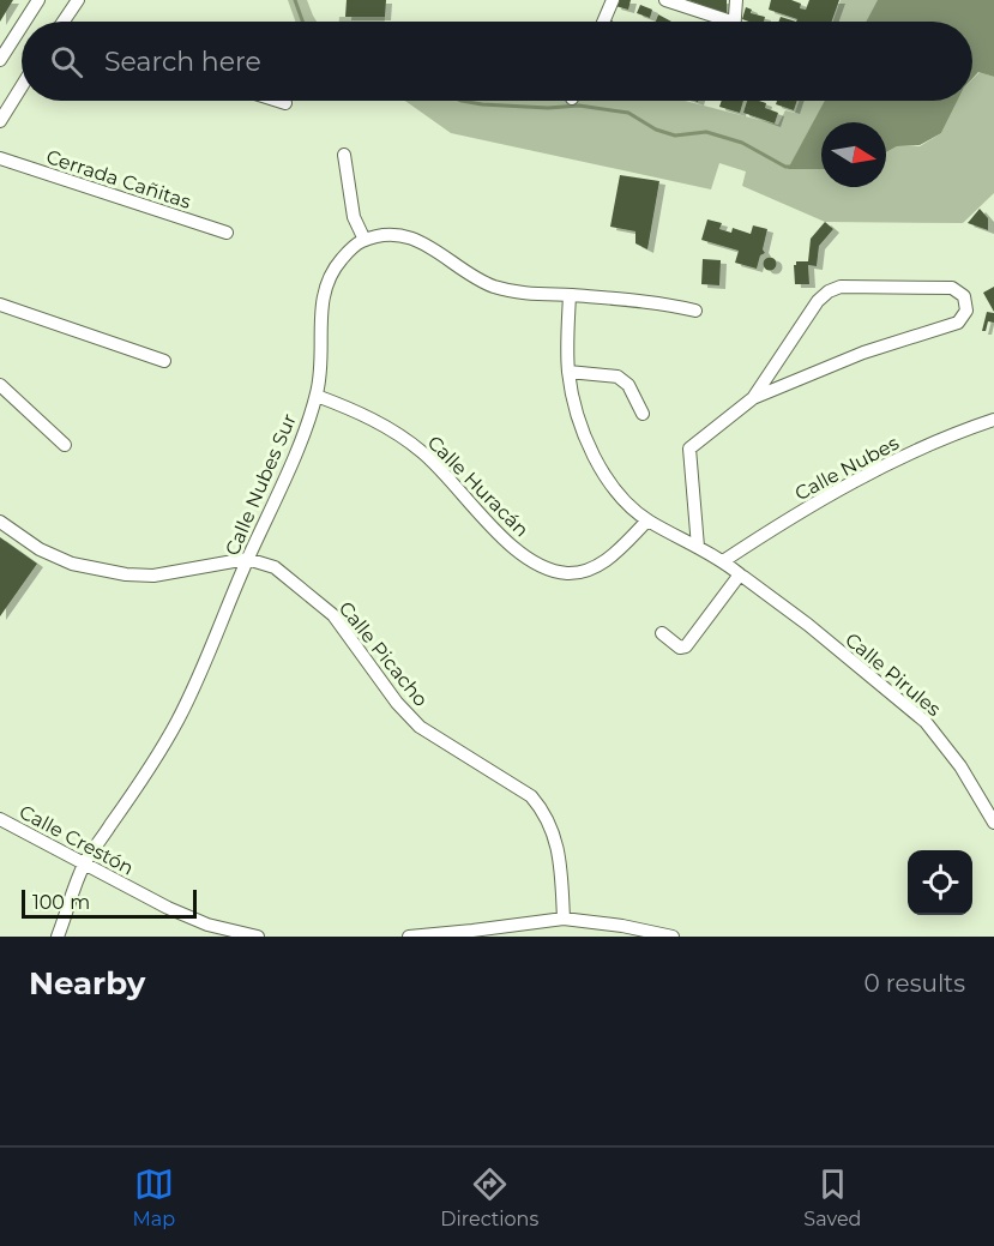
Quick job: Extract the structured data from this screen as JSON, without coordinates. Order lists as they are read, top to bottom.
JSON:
{
  "streets": {
    "street": [
      "Cerrada Cañitas",
      "Calle Nubes",
      "Calle Nubes Sur",
      "Calle Huracán",
      "Calle Picacho",
      "Calle Pirules",
      "Calle Crestón"
    ]
  },
  "crossings": [
    ["Calle Nubes", "Calle Pirules"],
    ["Calle Nubes Sur", "Calle Huracán"],
    ["Calle Nubes Sur", "Calle Picacho"],
    ["Calle Nubes Sur", "Calle Crestón"],
    ["Calle Huracán", "Calle Pirules"]
  ],
  "scale_bar": "100 m",
  "north": "right",
  "page": {
    "search": "Search here",
    "scale": "100 m",
    "heading": ["Nearby", "0 results"],
    "nav": ["Map", "Directions", "Saved"]
  }
}
